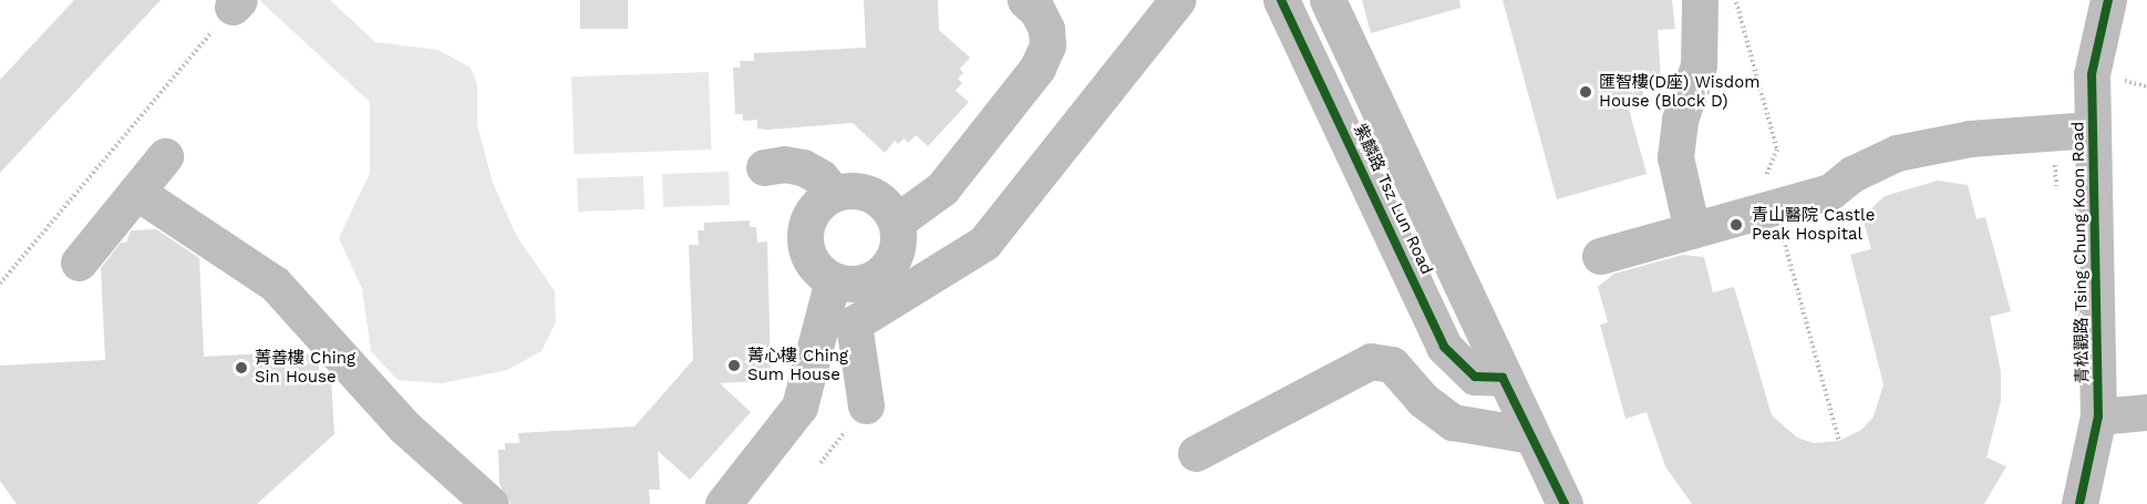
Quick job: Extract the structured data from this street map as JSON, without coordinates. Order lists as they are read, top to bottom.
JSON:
{
  "streets": {
    "street": ["紫麟路 Tsz Lun Road", "青松觀路 Tsing Chung Koon Road"]
  },
  "places": [
    "匯智樓(D座) Wisdom House (Block D)",
    "青山醫院 Castle Peak Hospital",
    "菁心樓 Ching Sum House",
    "菁善樓 Ching Sin House"
  ]
}
